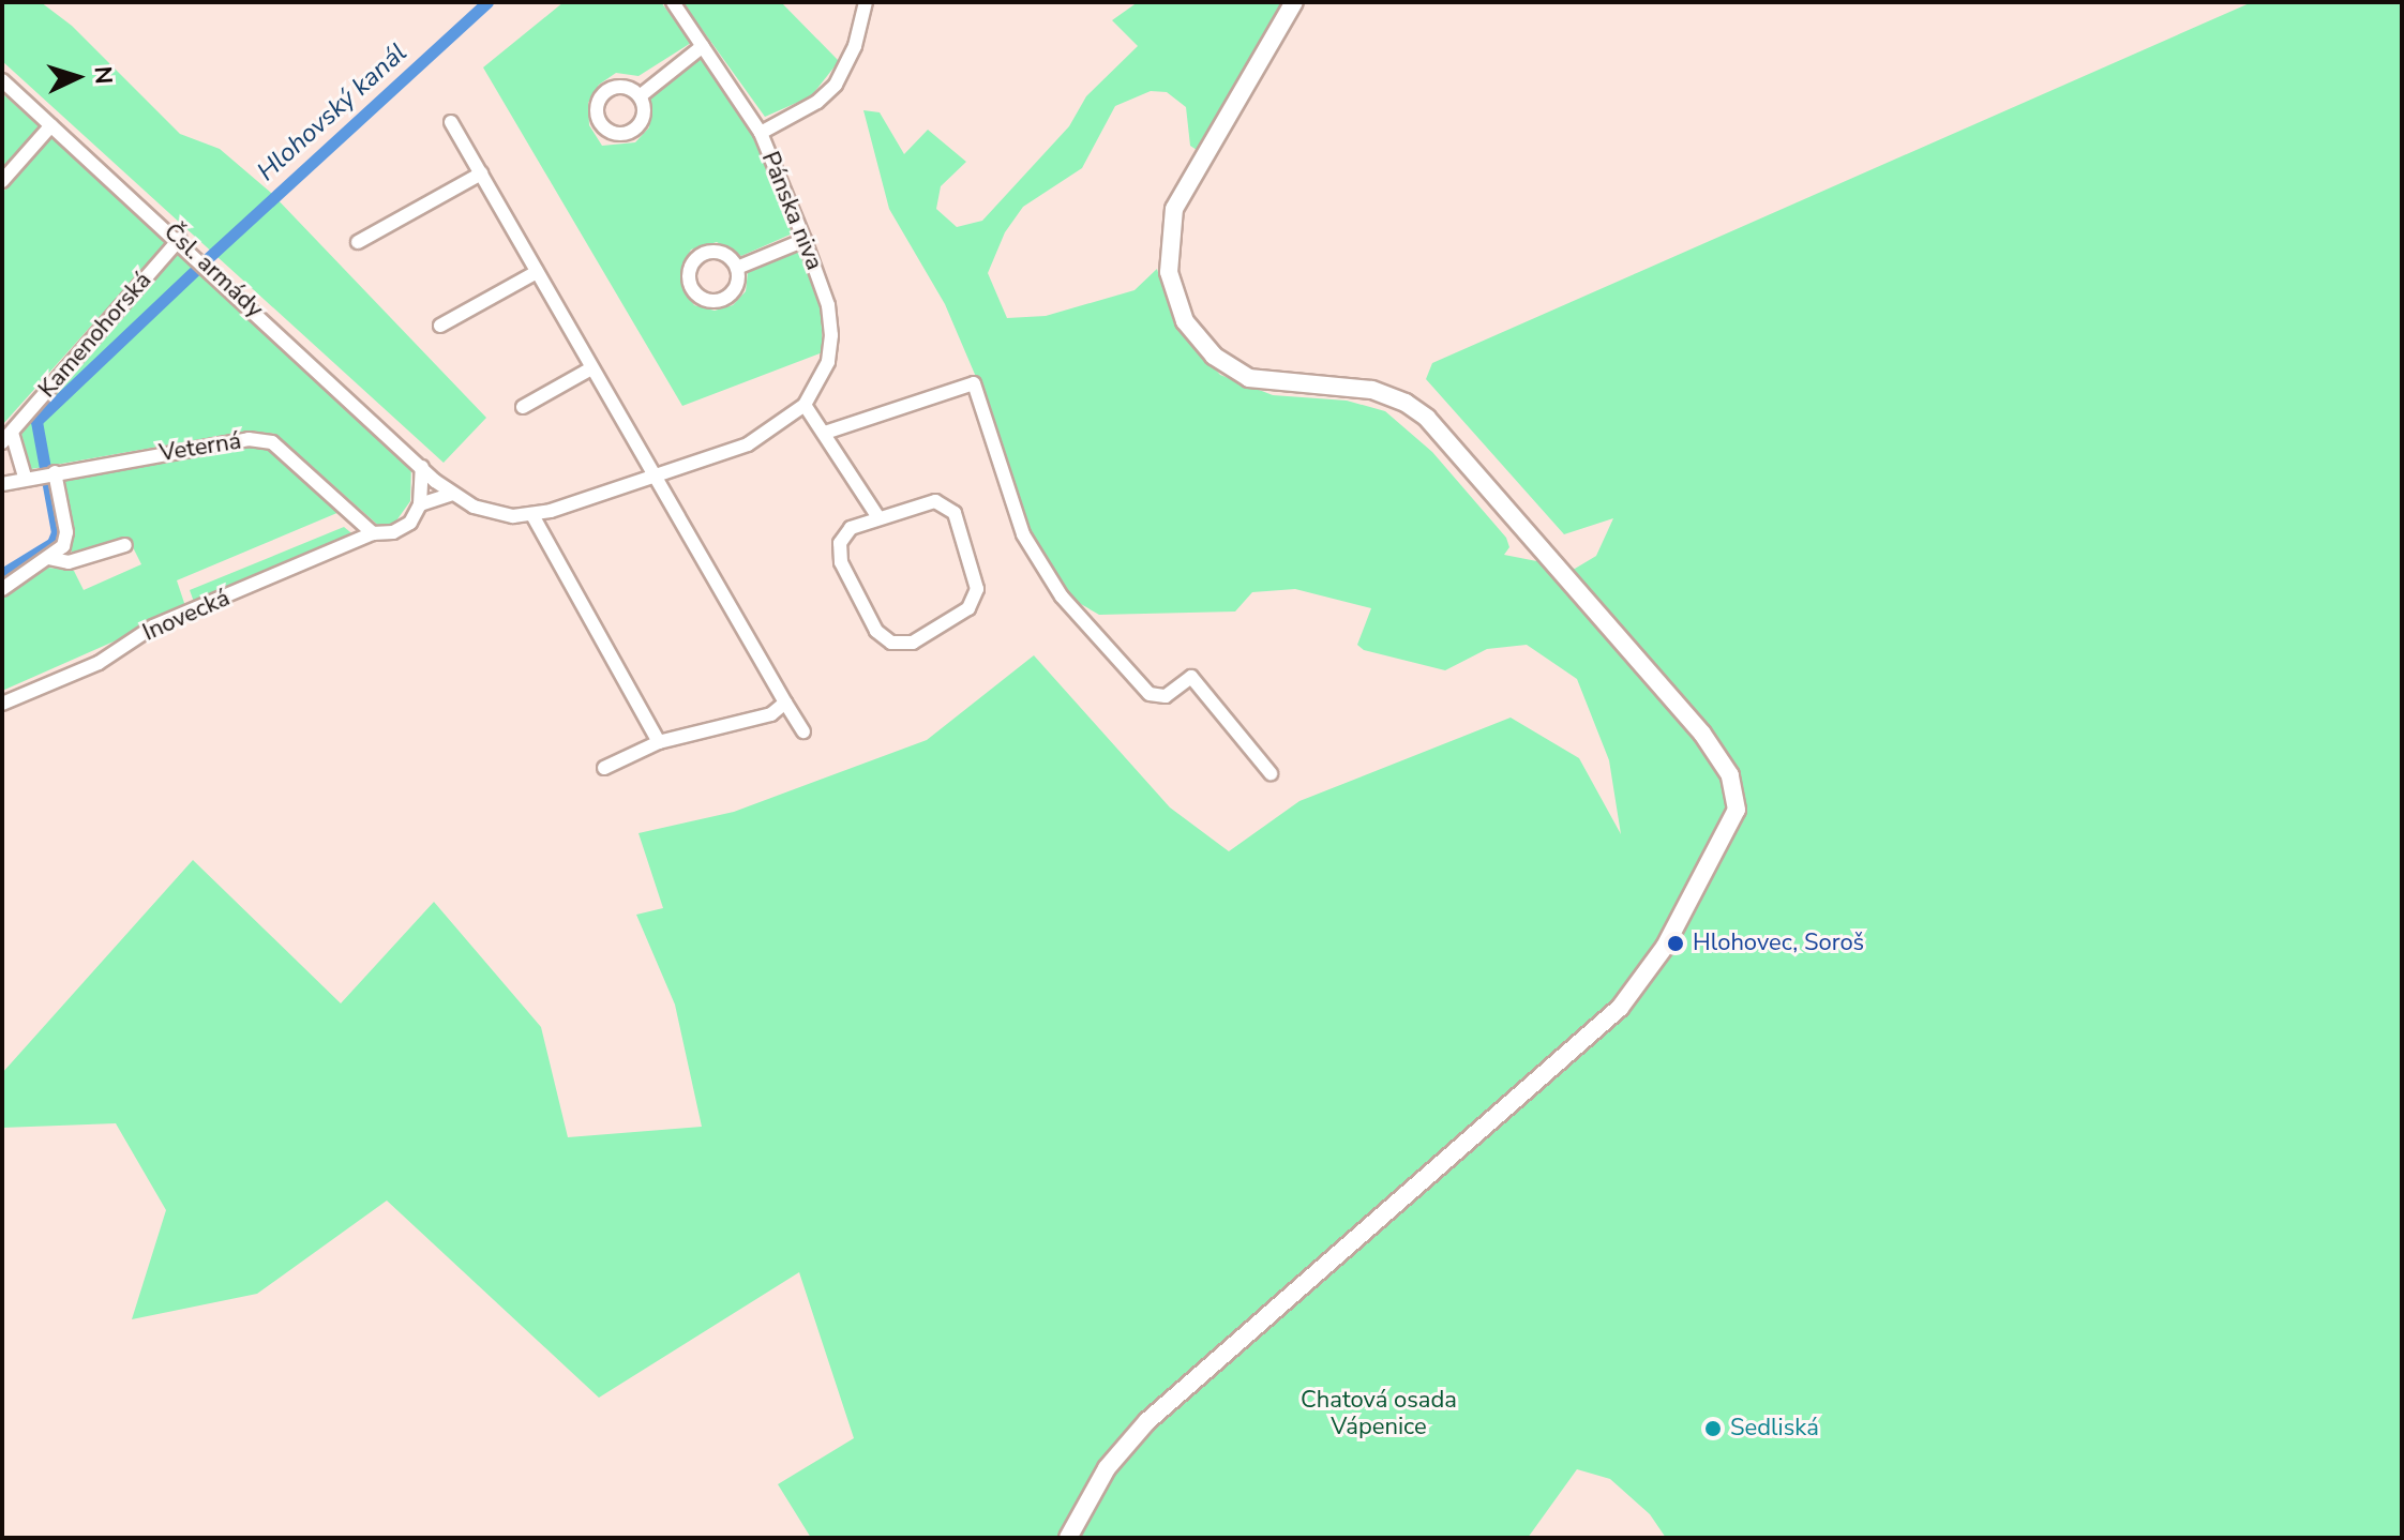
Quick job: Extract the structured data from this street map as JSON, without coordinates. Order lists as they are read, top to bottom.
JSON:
{
  "streets": {
    "street": [
      "Pánska niva",
      "Čsl. armády",
      "Kamenohorská",
      "Veterná",
      "Inovecká"
    ]
  },
  "crossings": [
    ["Čsl. armády", "Kamenohorská"],
    ["Veterná", "Inovecká"]
  ],
  "water": ["Hlohovský kanál"],
  "parks": ["Chatová osada Vápenice"],
  "places": ["Hlohovec, Soroš", "Sedliská"],
  "north": "right"
}
